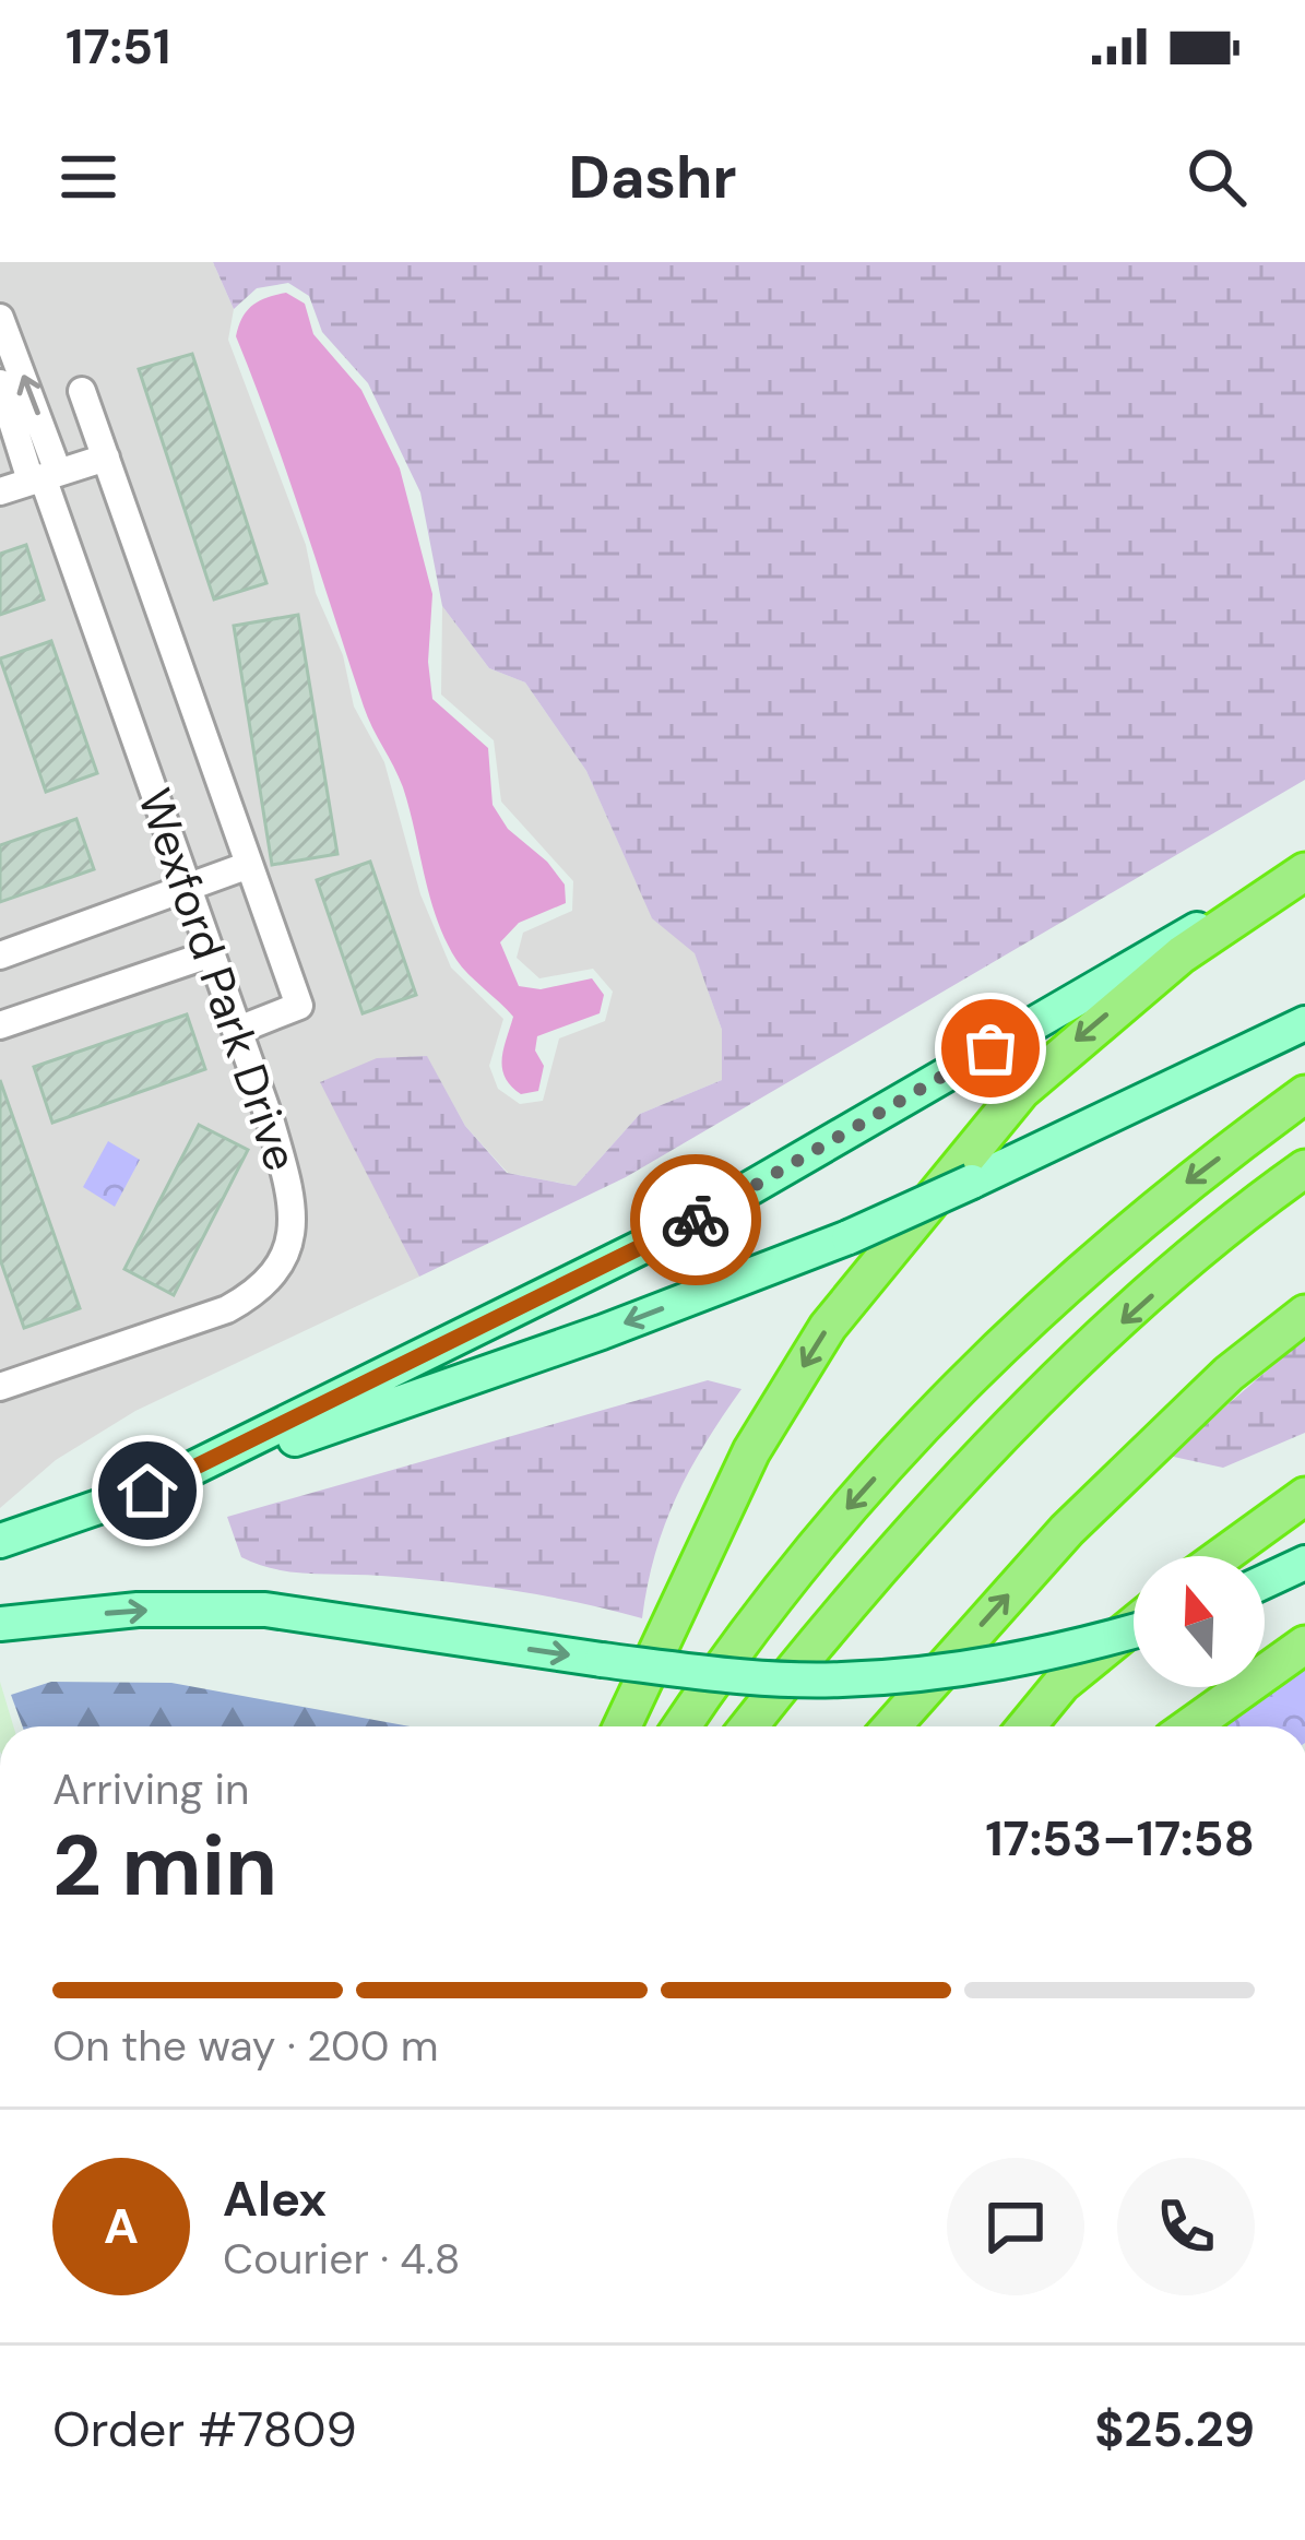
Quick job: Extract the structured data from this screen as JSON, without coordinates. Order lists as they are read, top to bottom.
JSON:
{
  "streets": {
    "street": ["Wexford Park Drive"]
  },
  "north": "top",
  "page": {
    "status": "17:51",
    "header": "Dashr",
    "heading": ["2 min", "Arriving in", "17:53–17:58"],
    "panel": [
      "Alex",
      "Courier · 4.8",
      "Order #7809",
      "$25.29"
    ],
    "bar": "On the way · 200 m",
    "round": "A"
  }
}
